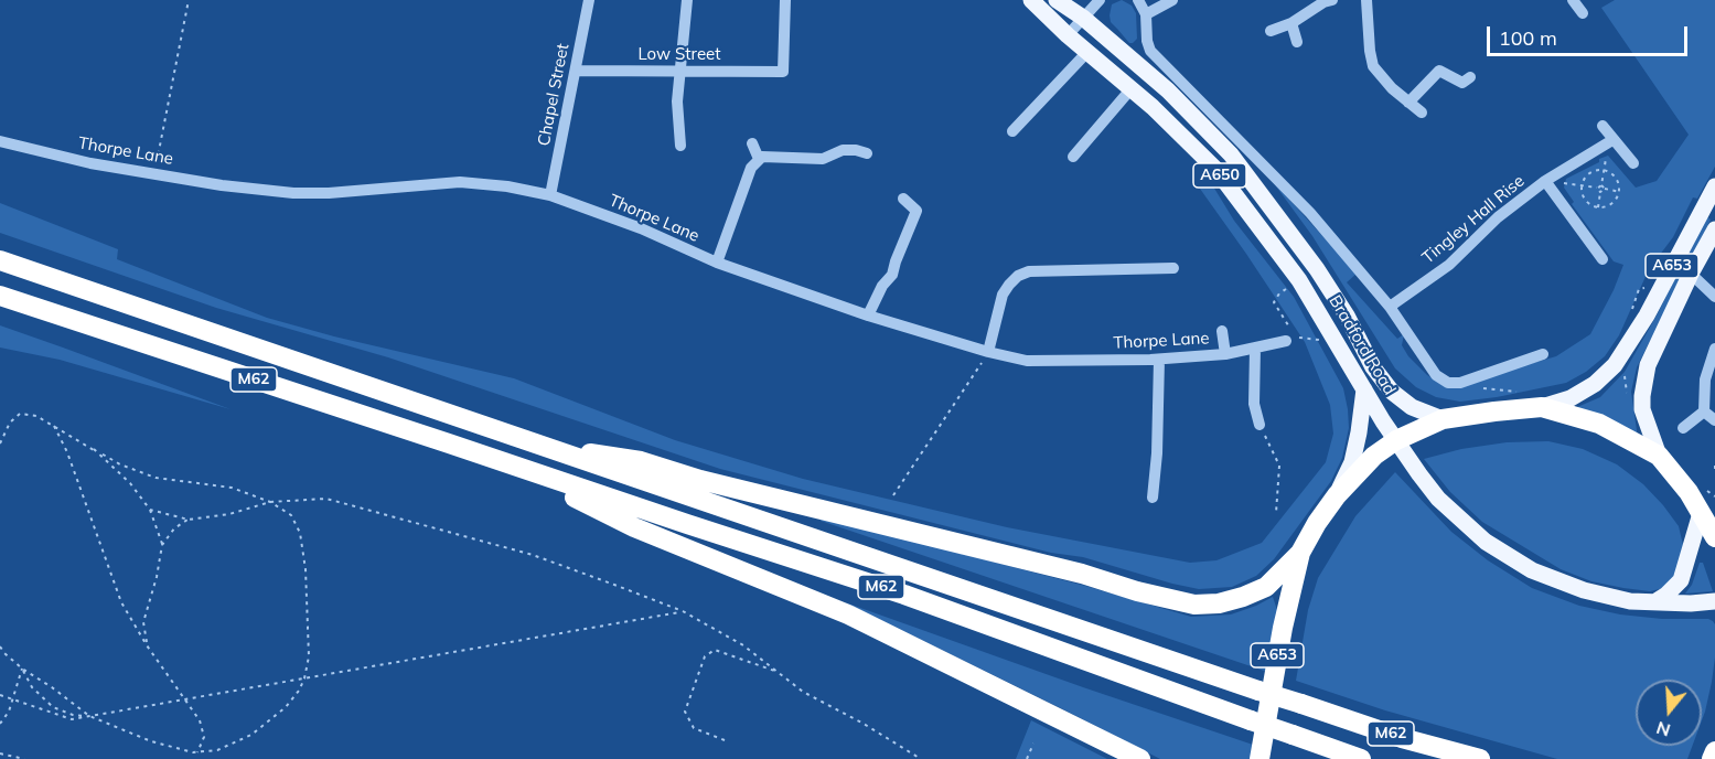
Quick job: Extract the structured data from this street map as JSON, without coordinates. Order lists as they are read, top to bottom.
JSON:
{
  "streets": {
    "highway": ["A653", "M62"],
    "main road": ["A650", "Bradford Road"],
    "street": [
      "Low Street",
      "Chapel Street",
      "Thorpe Lane",
      "Tingley Hall Rise"
    ]
  },
  "crossings": [
    ["Low Street", "Chapel Street"],
    ["Chapel Street", "Thorpe Lane"],
    ["A653", "Bradford Road"],
    ["A653", "M62"]
  ],
  "scale_bar": "100 m",
  "north": "bottom"
}
